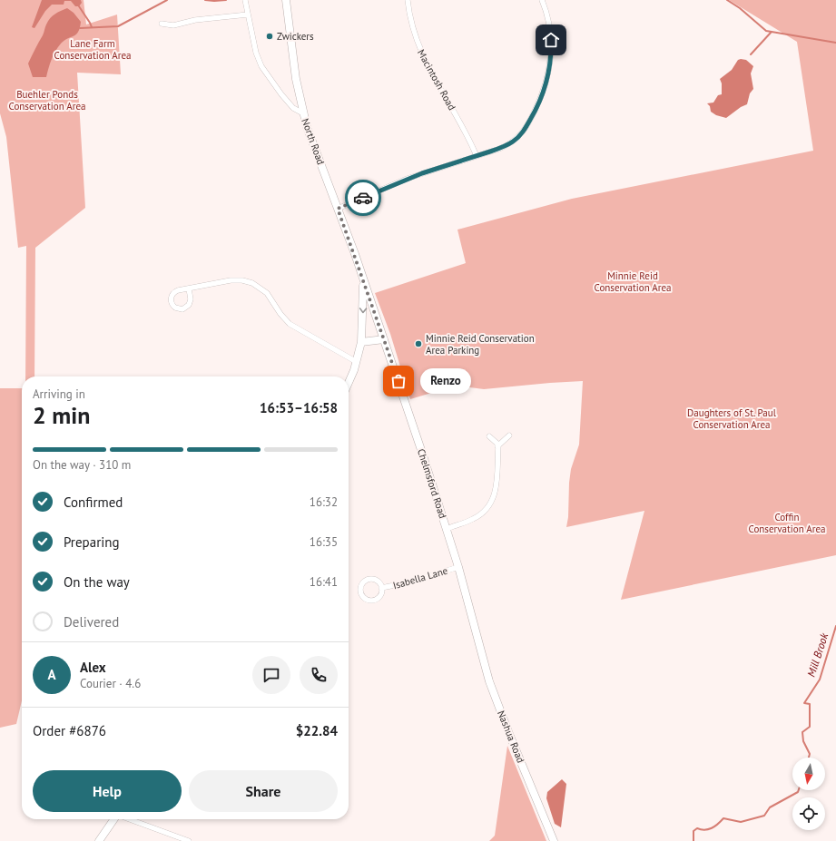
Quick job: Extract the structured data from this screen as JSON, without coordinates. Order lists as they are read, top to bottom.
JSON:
{
  "streets": {
    "main road": ["North Road", "Chelmsford Road", "Nashua Road"],
    "street": ["Macintosh Road", "Isabella Lane"]
  },
  "crossings": [
    ["Chelmsford Road", "Isabella Lane"],
    ["Chelmsford Road", "Nashua Road"]
  ],
  "water": ["Mill Brook"],
  "parks": [
    "Lane Farm Conservation Area",
    "Buehler Ponds Conservation Area",
    "Minnie Reid Conservation Area",
    "Daughters of St. Paul Conservation Area",
    "Coffin Conservation Area"
  ],
  "places": ["Zwickers", "Minnie Reid Conservation Area Parking", "Renzo"],
  "north": "bottom",
  "page": {
    "bubble": "Renzo",
    "heading": ["2 min", "Arriving in", "16:53–16:58"],
    "panel": [
      "Alex",
      "Courier · 4.6",
      "Order #6876",
      "$22.84"
    ],
    "bar": "On the way · 310 m",
    "list": [
      ["Confirmed", "16:32"],
      ["Preparing", "16:35"],
      ["On the way", "16:41"],
      "Delivered"
    ],
    "round": "A",
    "buttons": ["Help", "Share"]
  }
}
